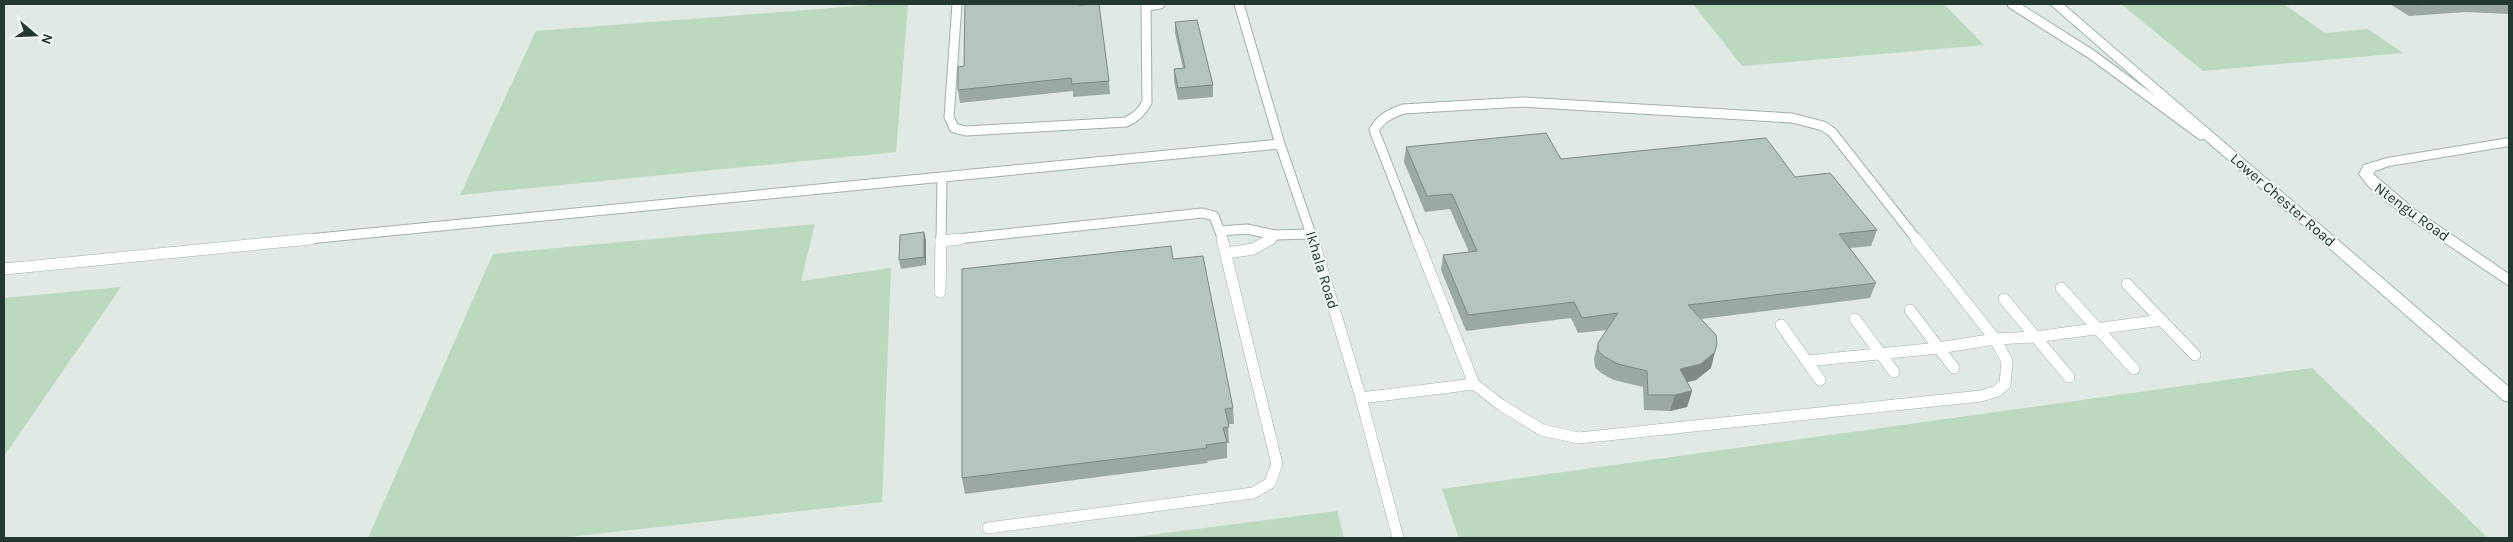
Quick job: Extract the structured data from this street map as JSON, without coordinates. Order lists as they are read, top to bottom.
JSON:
{
  "streets": {
    "street": ["Lower Chester Road", "Ntengu Road"],
    "lane": ["Ikhala Road"]
  },
  "north": "right"
}
